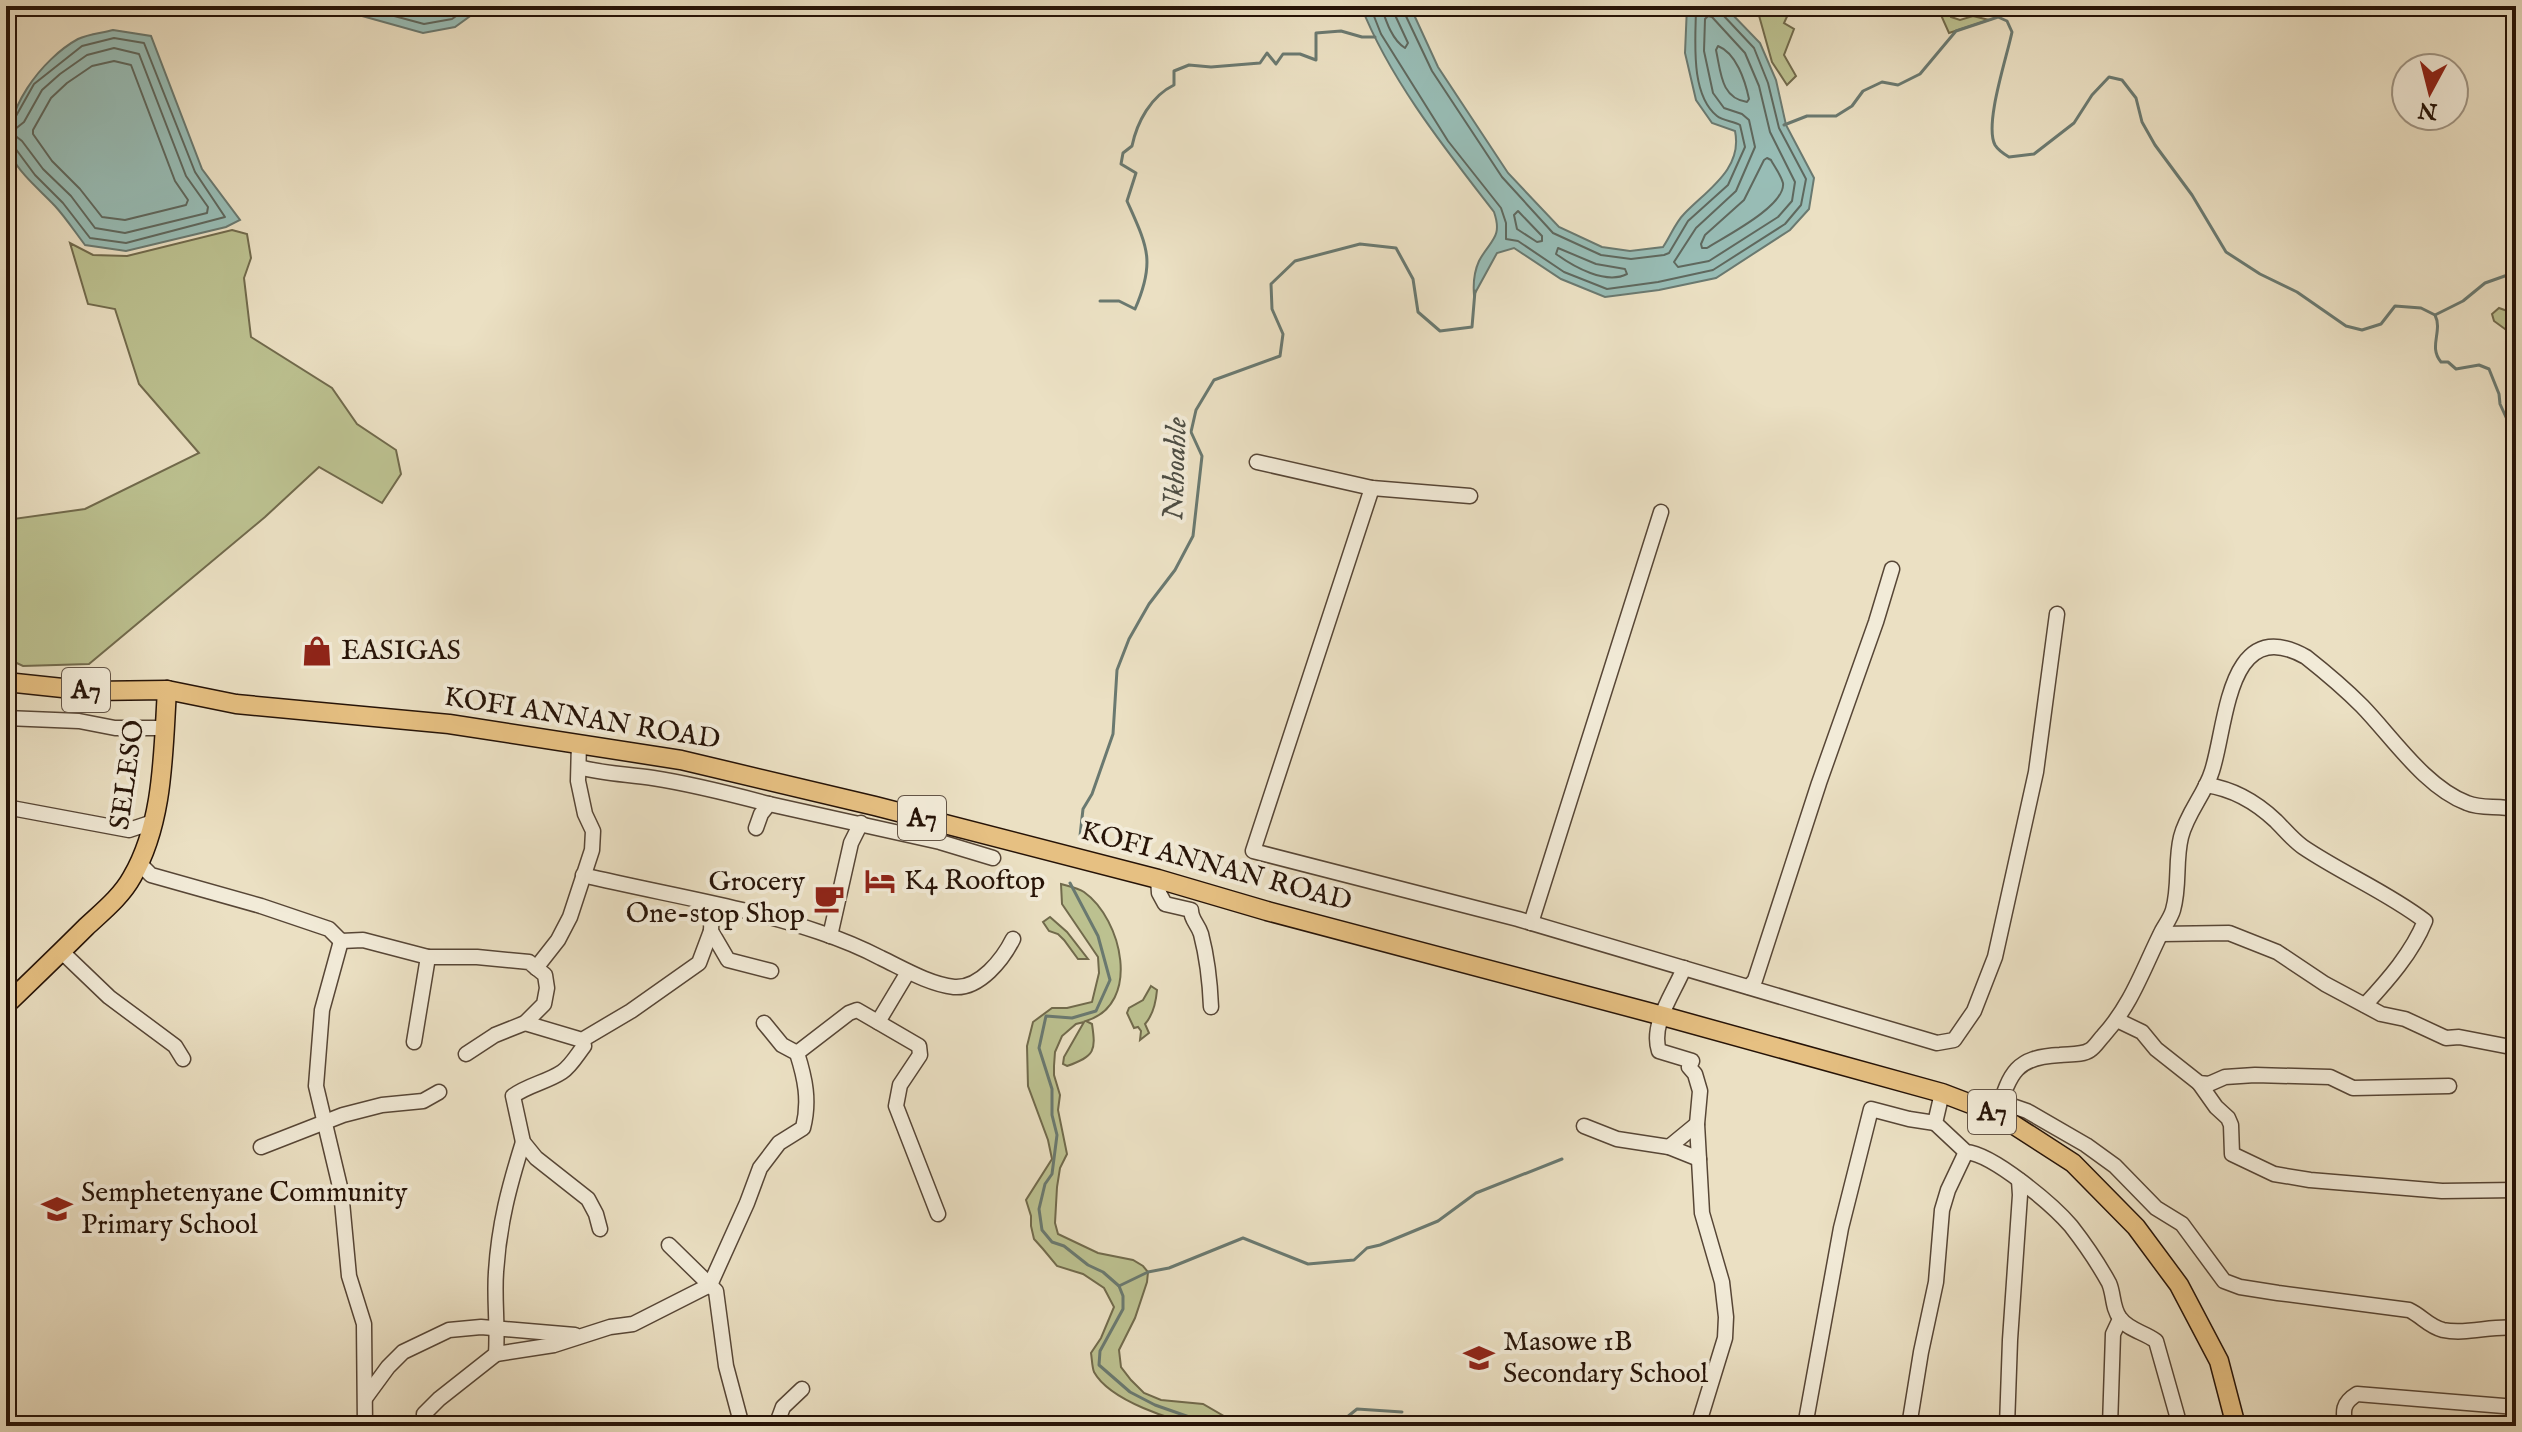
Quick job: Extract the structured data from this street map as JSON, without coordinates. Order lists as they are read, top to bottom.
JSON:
{
  "streets": {
    "main road": ["A7", "KOFI ANNAN ROAD", "SELESO"]
  },
  "crossings": [
    ["KOFI ANNAN ROAD", "SELESO"]
  ],
  "water": ["Nkhoahle"],
  "places": {
    "shop": ["EASIGAS"],
    "hotel": ["K4 Rooftop"],
    "cafe": ["Grocery One-stop Shop"],
    "school or university": ["Semphetenyane Community Primary School", "Masowe 1B Secondary School"]
  },
  "north": "bottom"
}
